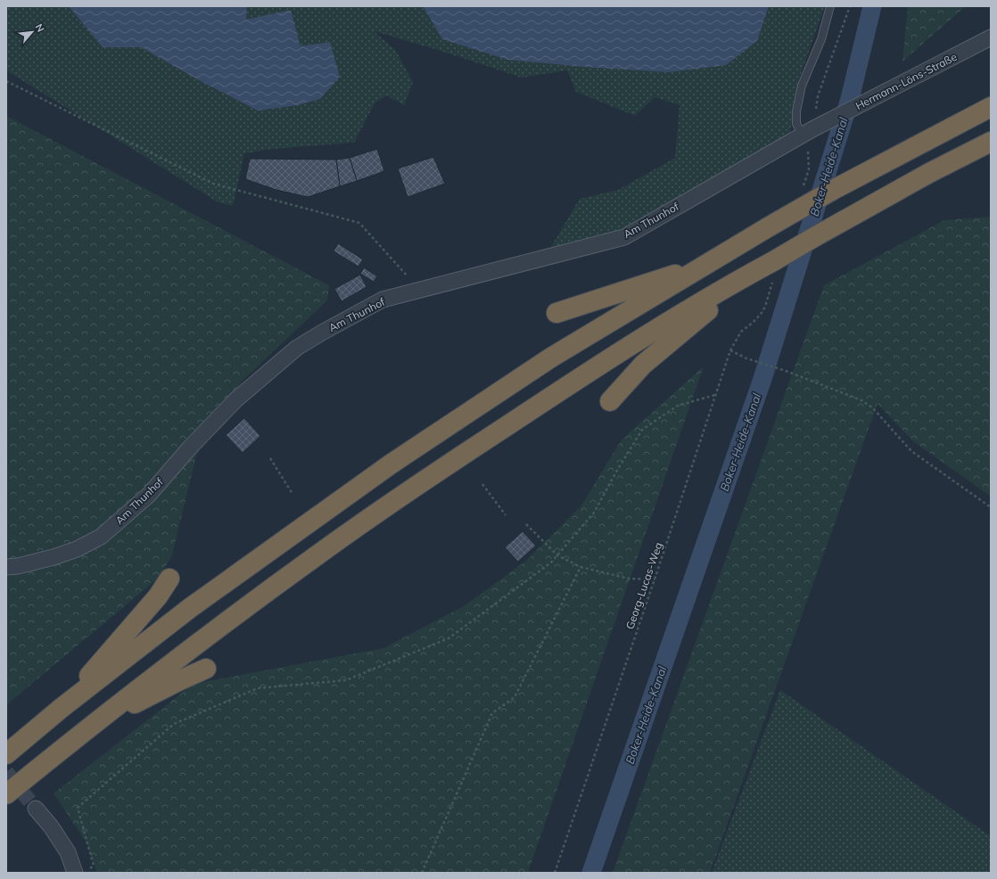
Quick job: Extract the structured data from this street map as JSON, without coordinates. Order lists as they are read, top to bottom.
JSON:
{
  "streets": {
    "street": ["Hermann-Löns-Straße", "Am Thunhof"],
    "path": ["Georg-Lucas-Weg"]
  },
  "crossings": [
    ["Hermann-Löns-Straße", "Am Thunhof"]
  ],
  "water": ["Boker-Heide-Kanal"],
  "north": "top right"
}
